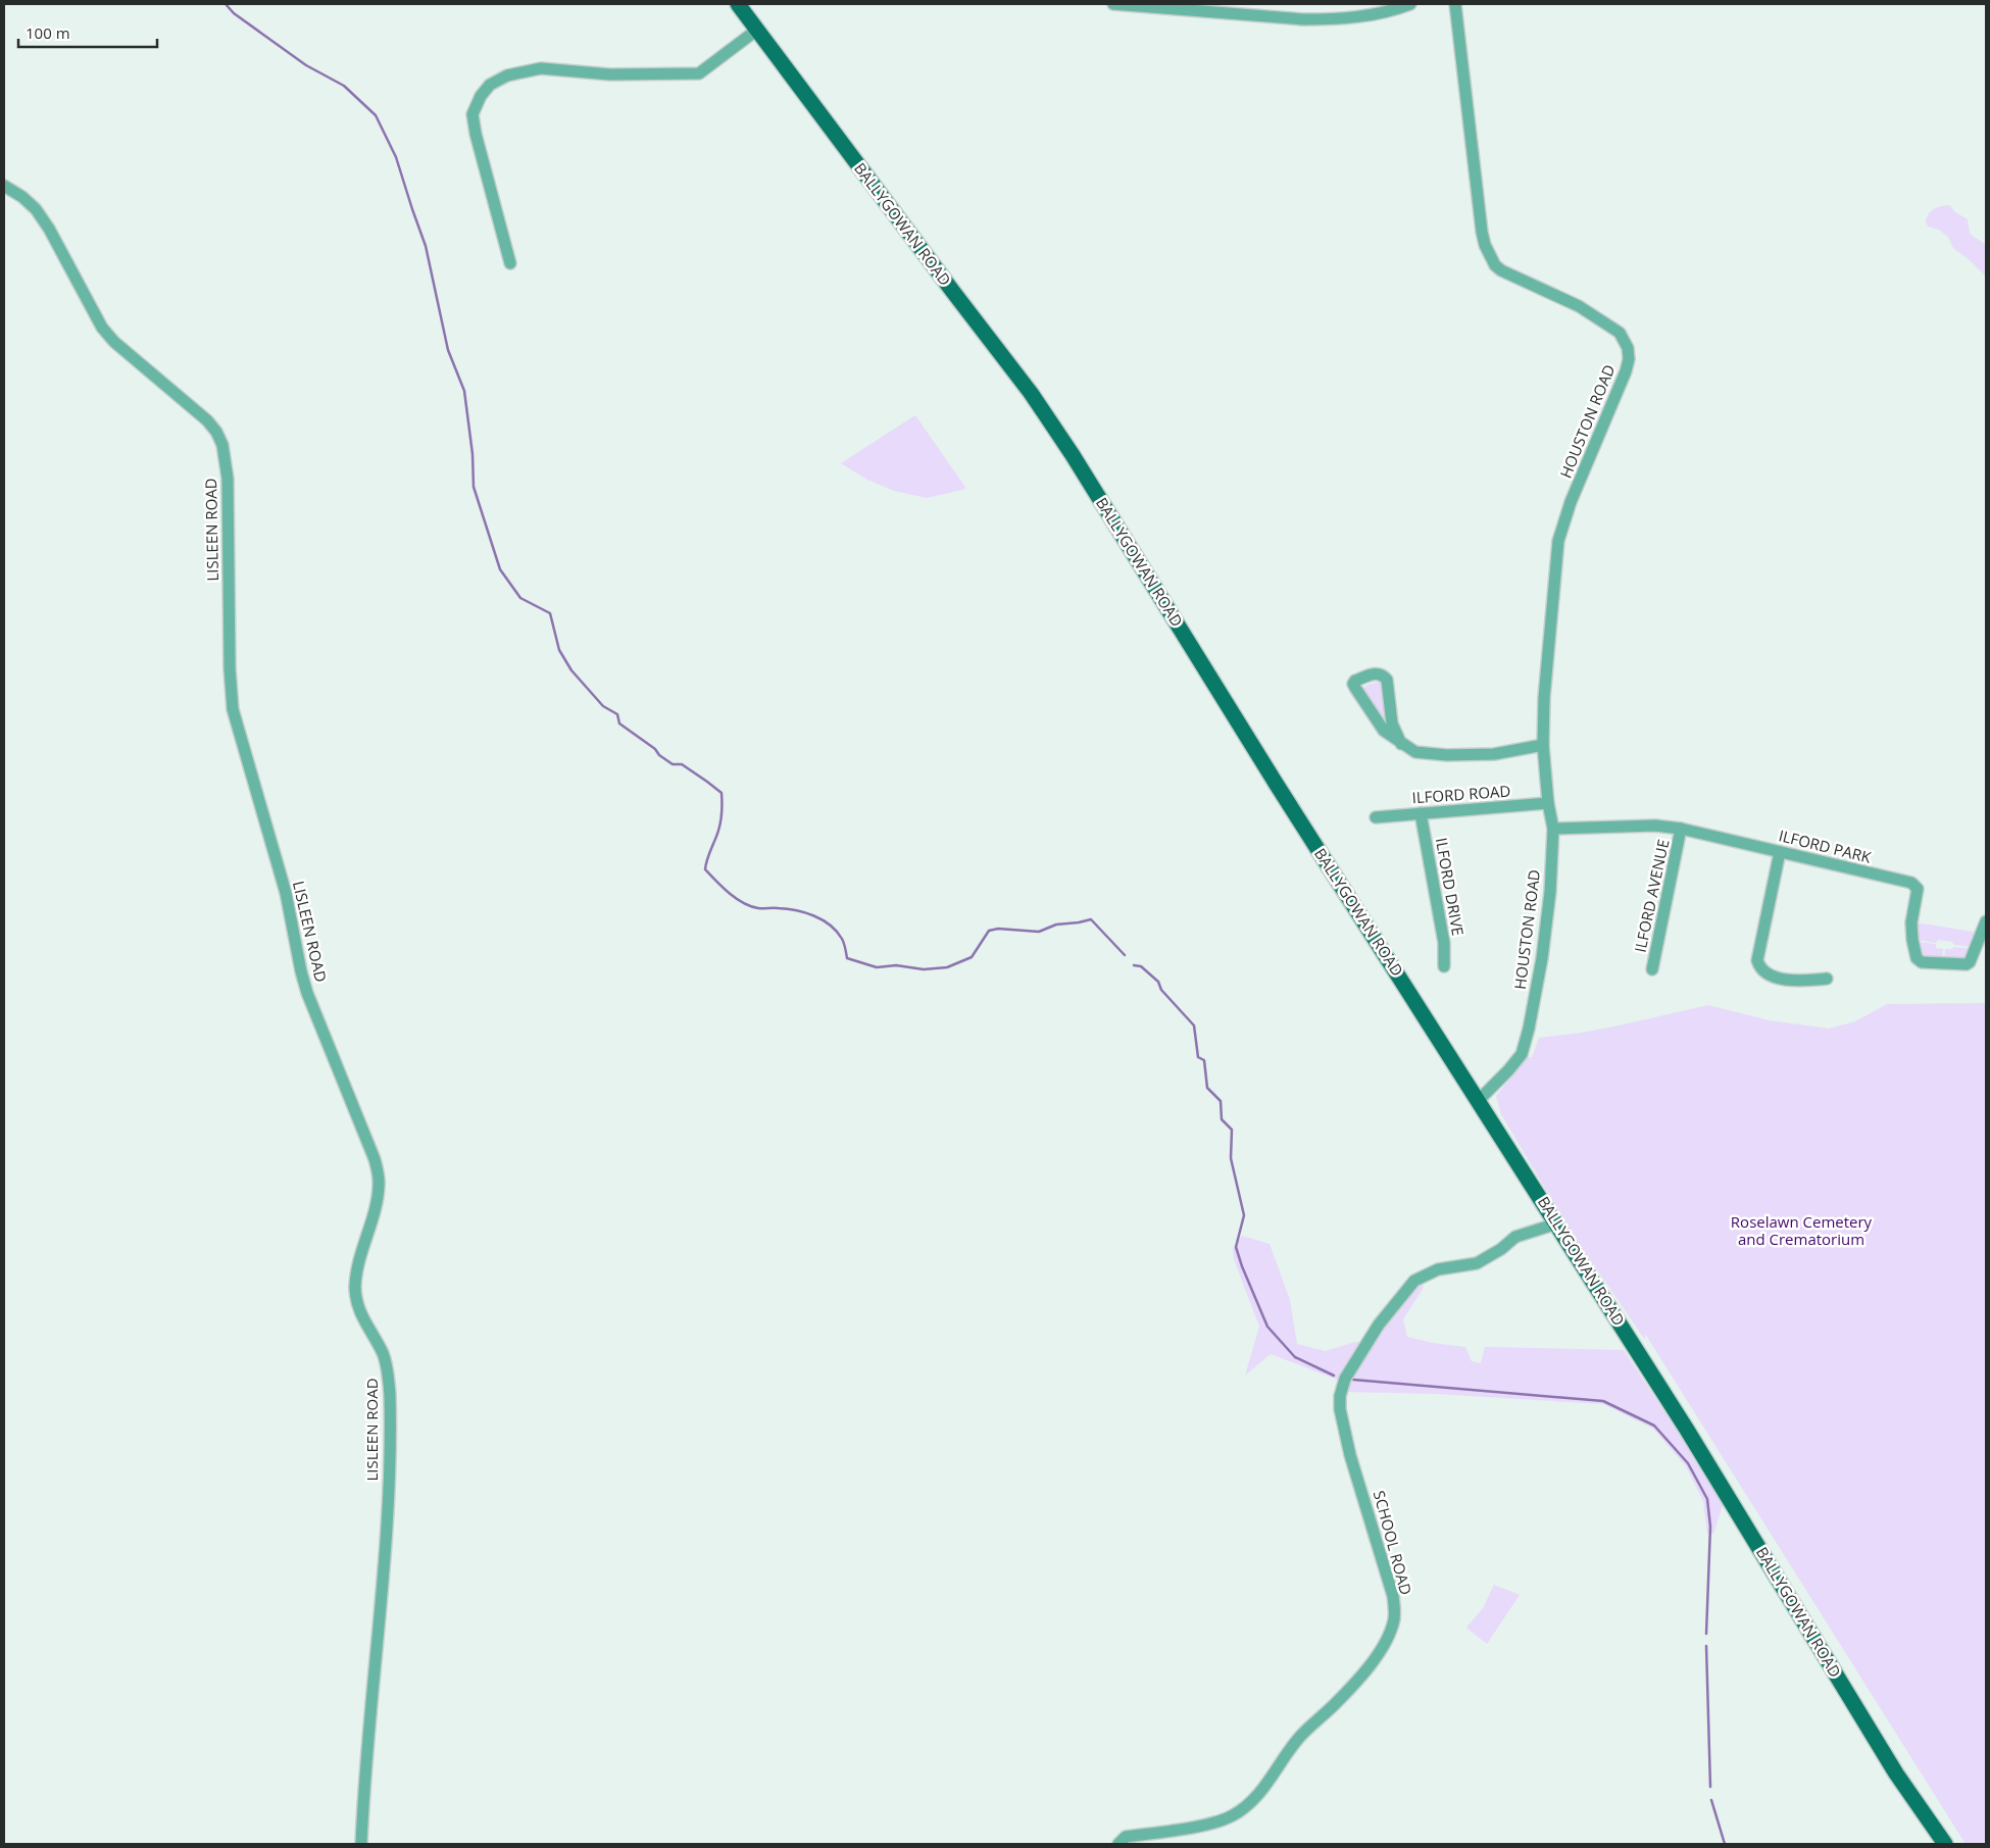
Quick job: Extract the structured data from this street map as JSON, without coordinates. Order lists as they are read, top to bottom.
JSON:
{
  "streets": {
    "main road": ["BALLYGOWAN ROAD"],
    "street": [
      "HOUSTON ROAD",
      "LISLEEN ROAD",
      "ILFORD ROAD",
      "ILFORD PARK",
      "ILFORD DRIVE",
      "ILFORD AVENUE",
      "SCHOOL ROAD"
    ]
  },
  "crossings": [
    ["BALLYGOWAN ROAD", "HOUSTON ROAD"],
    ["BALLYGOWAN ROAD", "SCHOOL ROAD"],
    ["HOUSTON ROAD", "ILFORD ROAD"],
    ["HOUSTON ROAD", "ILFORD PARK"],
    ["ILFORD ROAD", "ILFORD DRIVE"],
    ["ILFORD PARK", "ILFORD AVENUE"]
  ],
  "parks": ["Roselawn Cemetery and Crematorium"],
  "scale_bar": "100 m"
}
